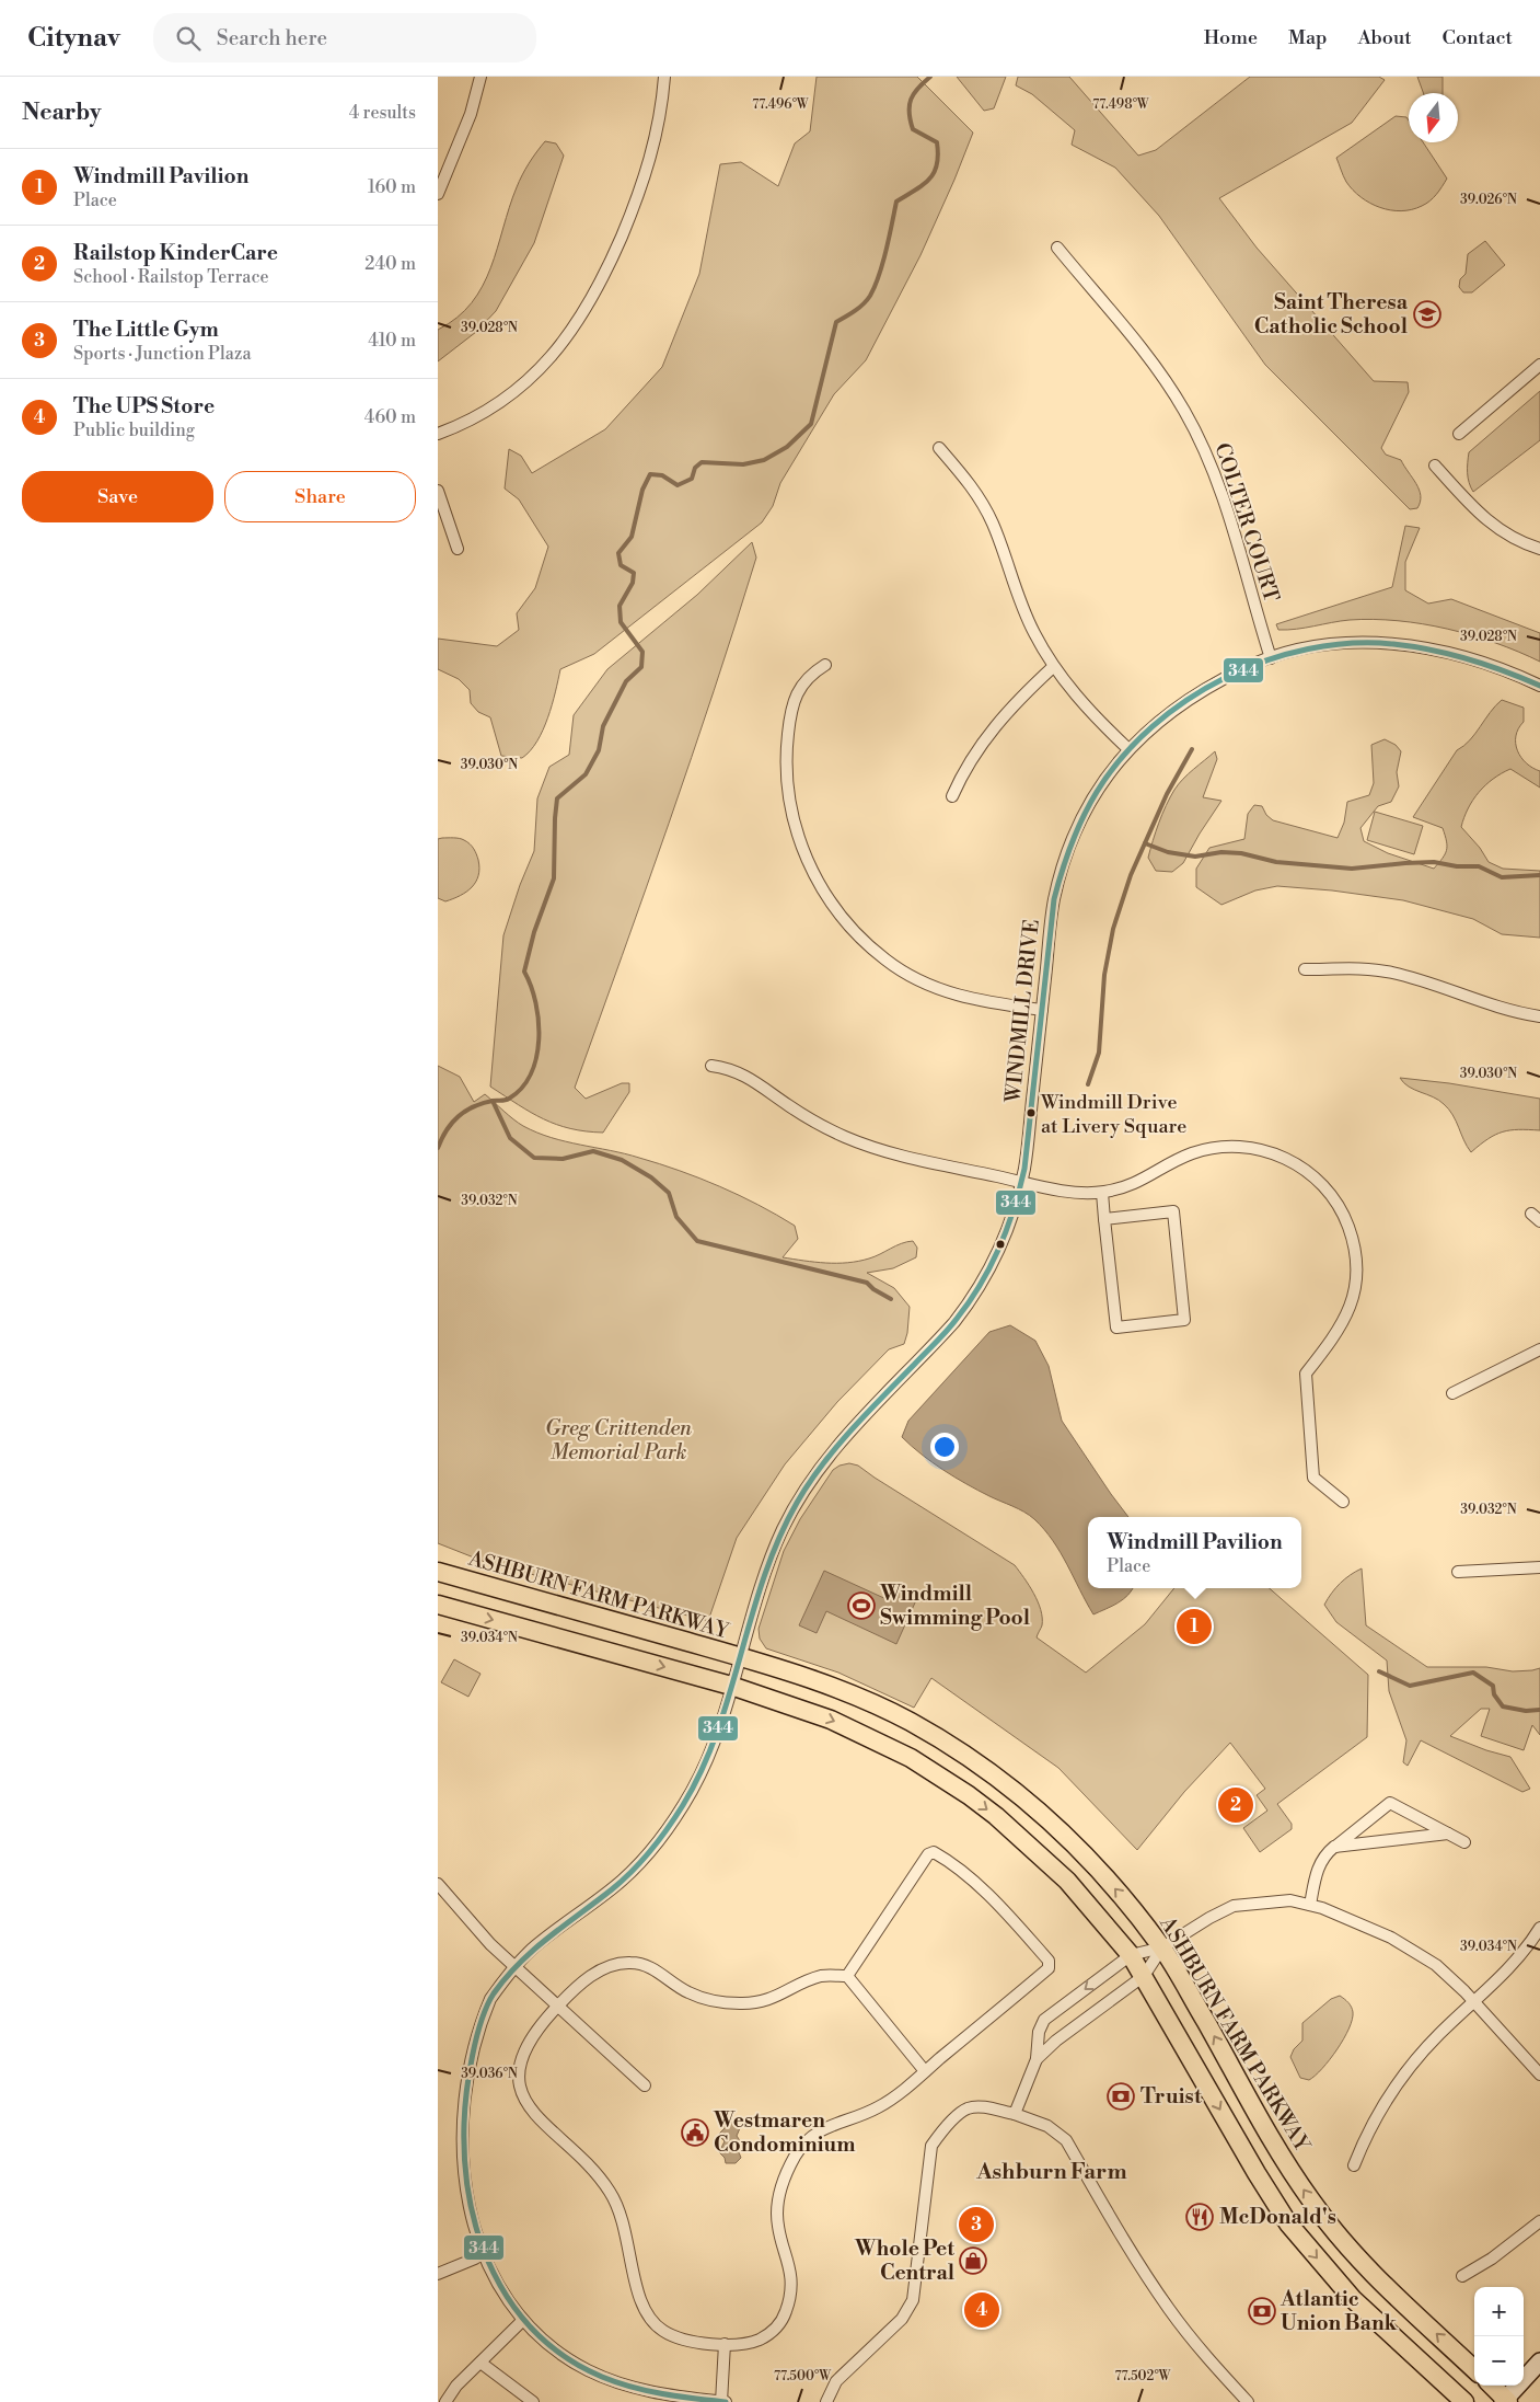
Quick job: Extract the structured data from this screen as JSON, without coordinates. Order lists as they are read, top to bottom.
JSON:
{
  "streets": {
    "main road": ["ASHBURN FARM PARKWAY"],
    "street": ["COLTER COURT", "WINDMILL DRIVE"]
  },
  "crossings": [
    ["COLTER COURT", "WINDMILL DRIVE"],
    ["WINDMILL DRIVE", "ASHBURN FARM PARKWAY"]
  ],
  "districts": ["Ashburn Farm"],
  "parks": ["Greg Crittenden Memorial Park"],
  "places": {
    "school or university": ["Saint Theresa Catholic School"],
    "other": ["Windmill Drive at Livery Square"],
    "sports": ["Windmill Swimming Pool"],
    "bank": ["Truist", "Atlantic Union Bank"],
    "public building": ["Westmaren Condominium"],
    "restaurant": ["McDonald's"],
    "shop": ["Whole Pet Central"]
  },
  "lines": ["transit line 344"],
  "north": "bottom",
  "page": {
    "header": "Citynav",
    "search": "Search here",
    "nav": [
      "Home",
      "Map",
      "About",
      "Contact"
    ],
    "heading": ["Nearby", "4 results"],
    "list": [
      {
        "mark": "1",
        "name": "Windmill Pavilion",
        "note": "Place",
        "value": "160 m"
      },
      {
        "mark": "2",
        "name": "Railstop KinderCare",
        "note": "School · Railstop Terrace",
        "value": "240 m"
      },
      {
        "mark": "3",
        "name": "The Little Gym",
        "note": "Sports · Junction Plaza",
        "value": "410 m"
      },
      {
        "mark": "4",
        "name": "The UPS Store",
        "note": "Public building",
        "value": "460 m"
      }
    ],
    "buttons": ["Save", "Share"],
    "popup": ["Windmill Pavilion", "Place"],
    "pins": [
      "1",
      "2",
      "3",
      "4"
    ],
    "map_buttons": ["+", "−"]
  },
  "coordinates": [
    "77.496°W",
    "77.498°W",
    "39.026°N",
    "39.028°N",
    "39.030°N",
    "39.032°N",
    "39.034°N",
    "39.036°N",
    "77.500°W",
    "77.502°W"
  ]
}
